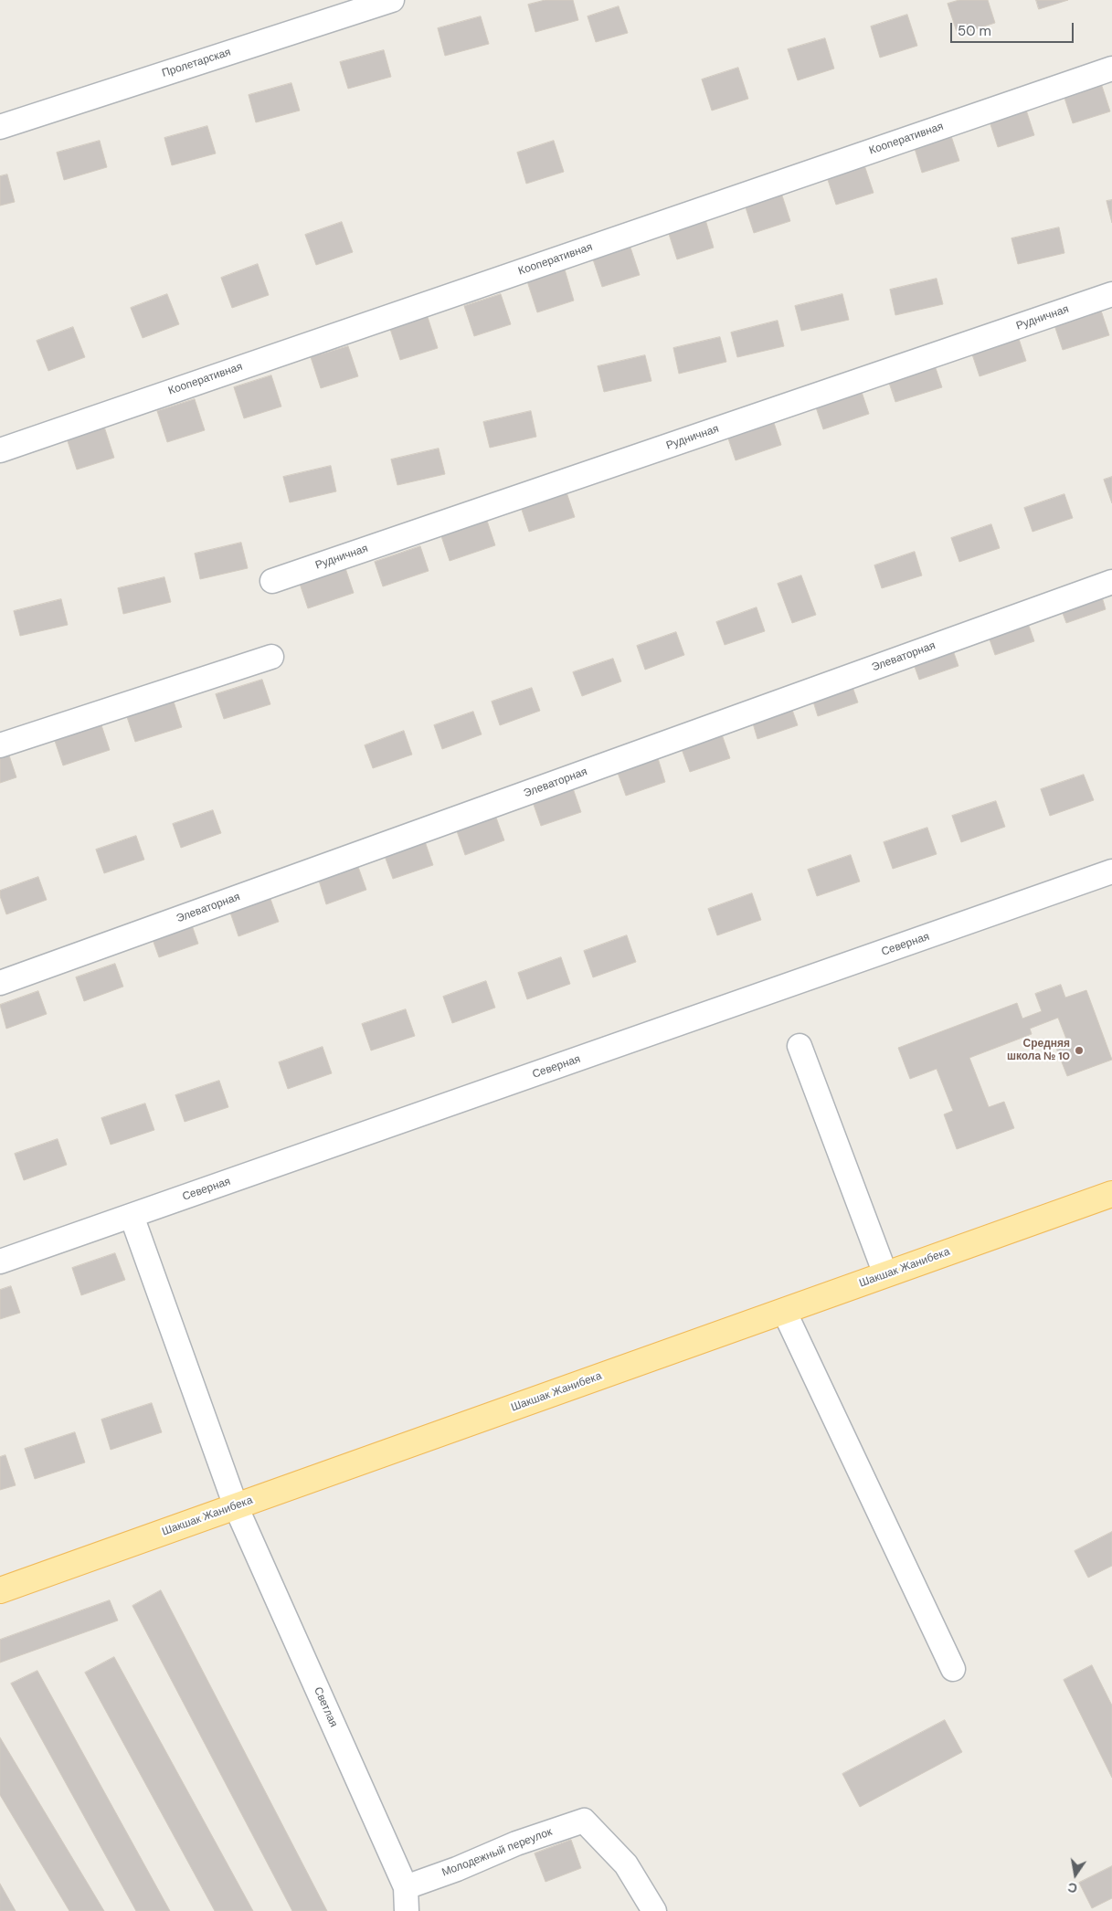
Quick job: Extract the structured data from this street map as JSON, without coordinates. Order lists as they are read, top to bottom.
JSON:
{
  "streets": {
    "main road": ["Шакшак Жанибека"],
    "street": [
      "Пролетарская",
      "Кооперативная",
      "Рудничная",
      "Элеваторная",
      "Северная",
      "Светлая",
      "Молодежный переулок"
    ]
  },
  "crossings": [
    ["Северная", "Светлая"],
    ["Шакшак Жанибека", "Светлая"],
    ["Светлая", "Молодежный переулок"]
  ],
  "places": ["Средняя школа № 10"],
  "scale_bar": "50 m",
  "north": "bottom"
}
